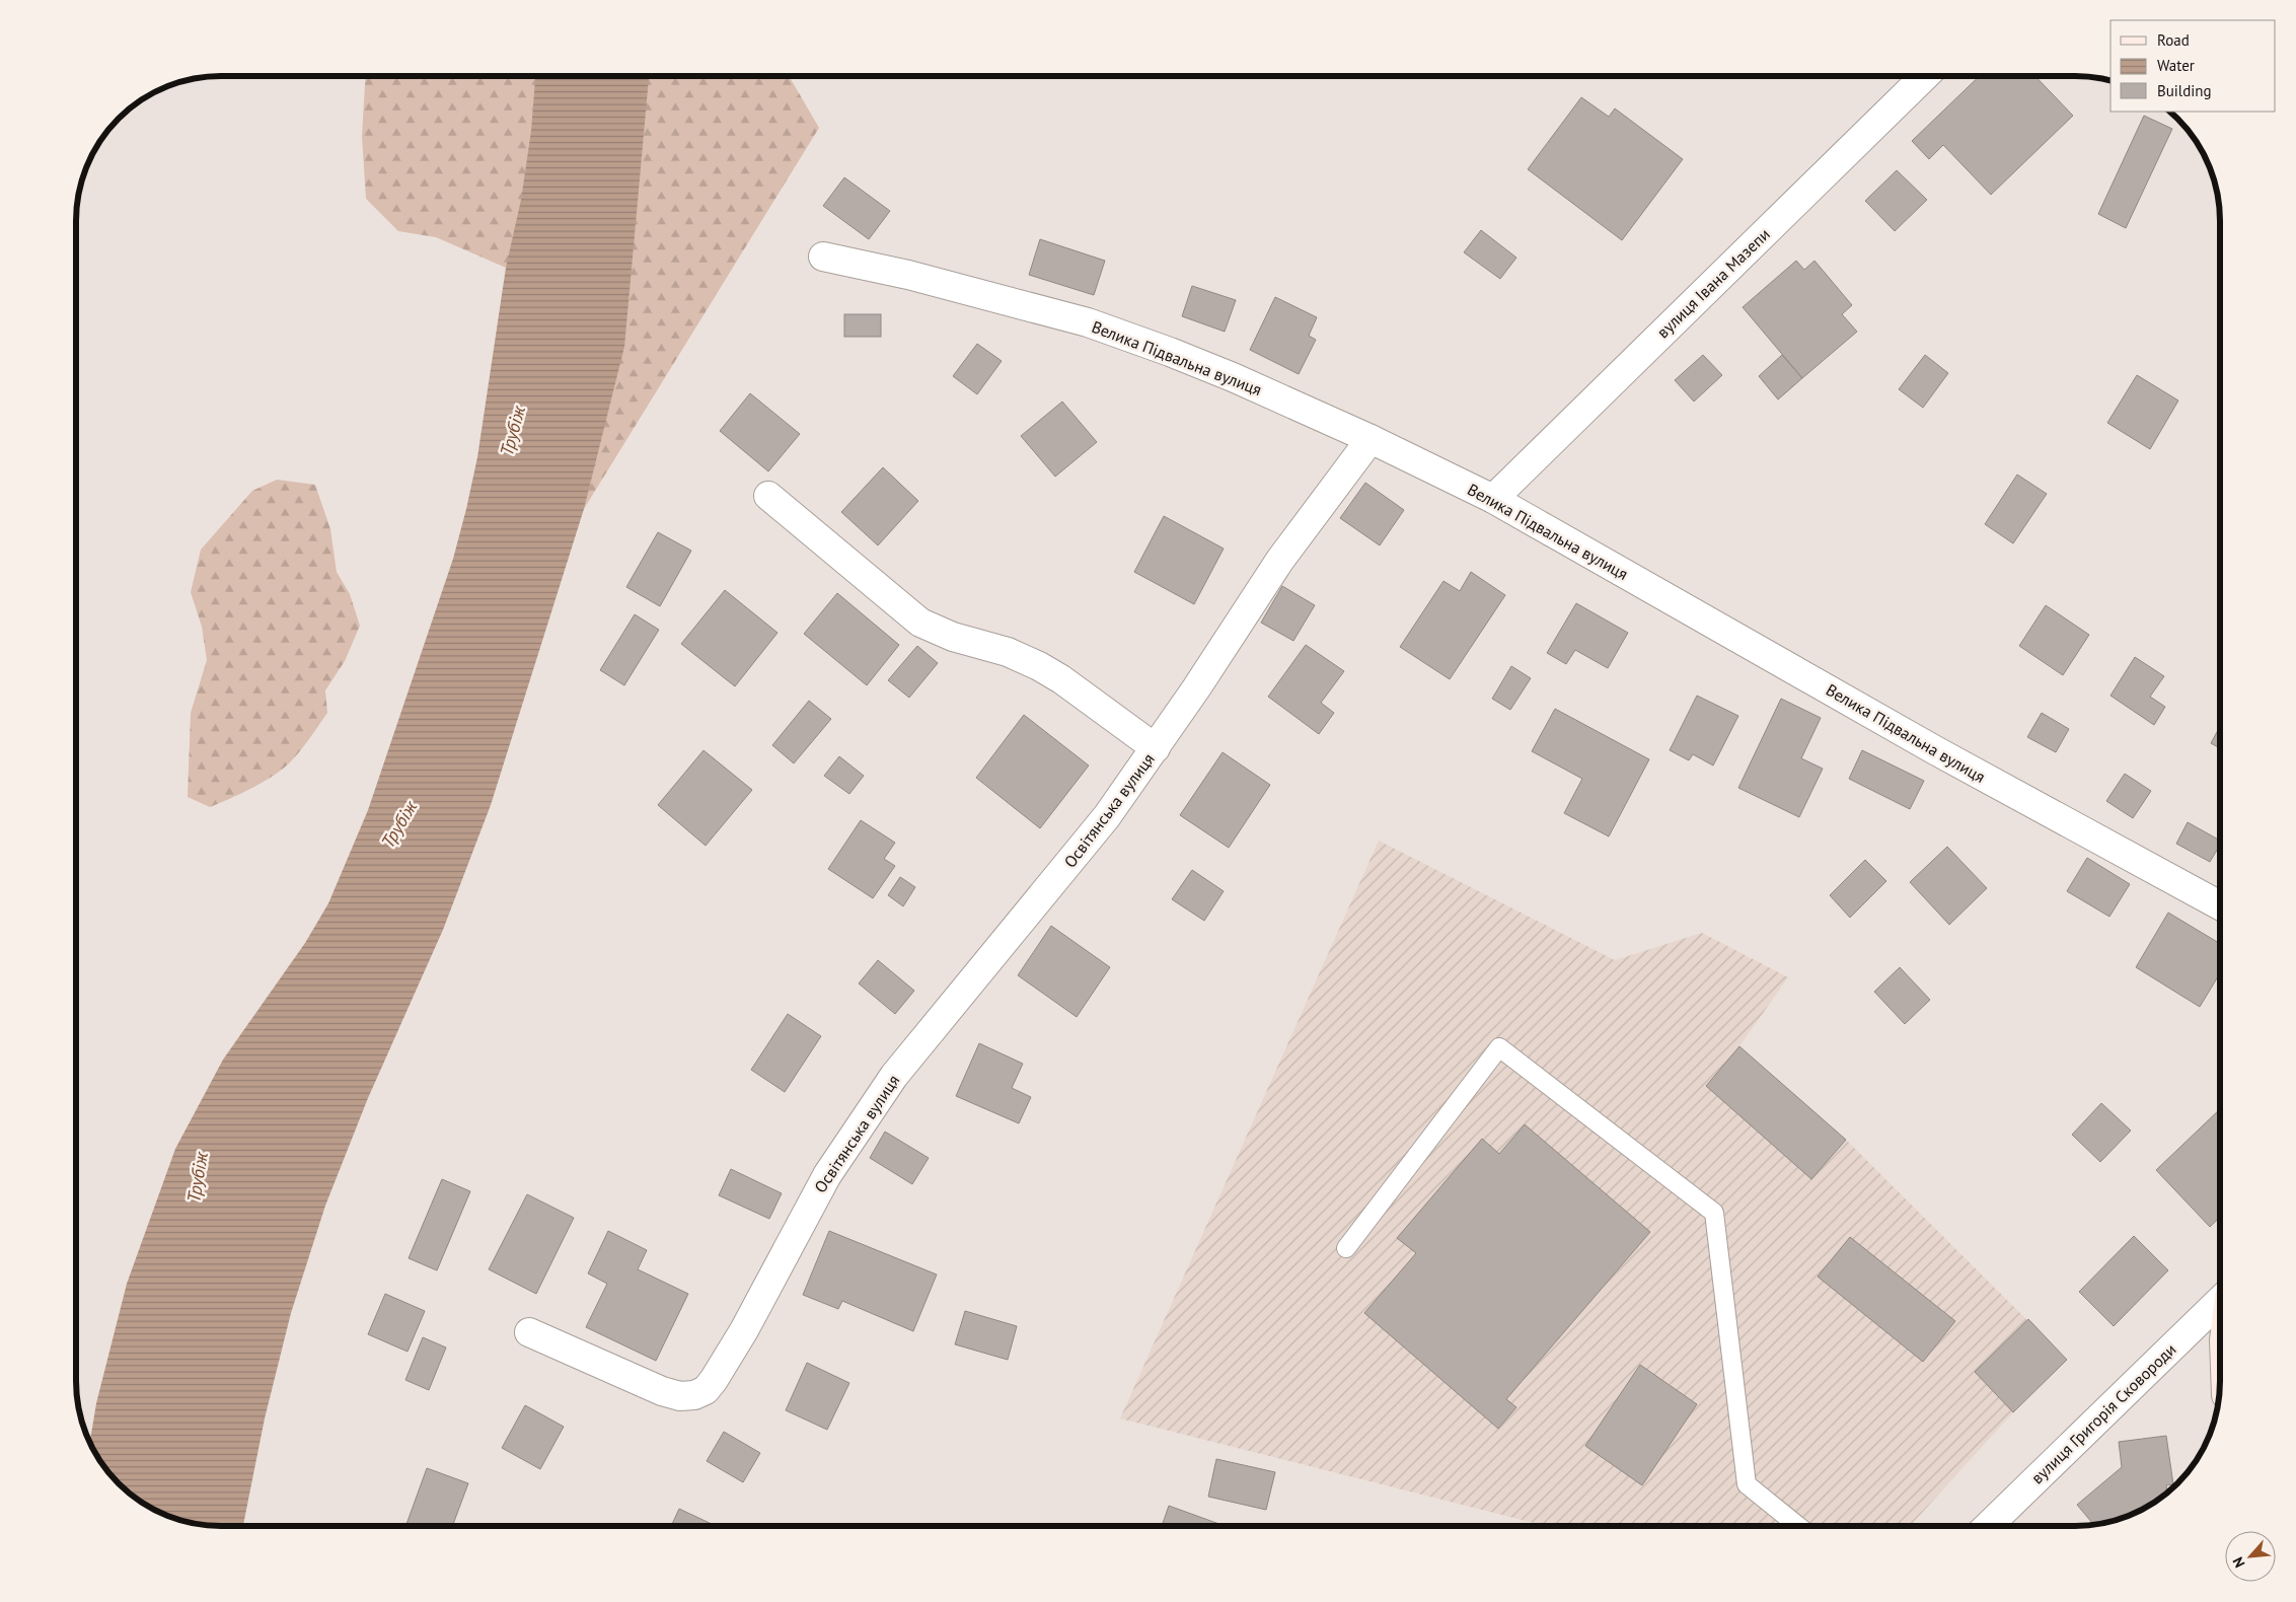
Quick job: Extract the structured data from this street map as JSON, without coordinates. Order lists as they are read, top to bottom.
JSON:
{
  "streets": {
    "street": [
      "вулиця Івана Мазепи",
      "Велика Підвальна вулиця",
      "Освітянська вулиця",
      "вулиця Григорія Сковороди"
    ]
  },
  "crossings": [
    ["вулиця Івана Мазепи", "Велика Підвальна вулиця"],
    ["Велика Підвальна вулиця", "Освітянська вулиця"]
  ],
  "water": ["Трубіж"],
  "legend": ["Road", "Water", "Building"],
  "north": "bottom left"
}
